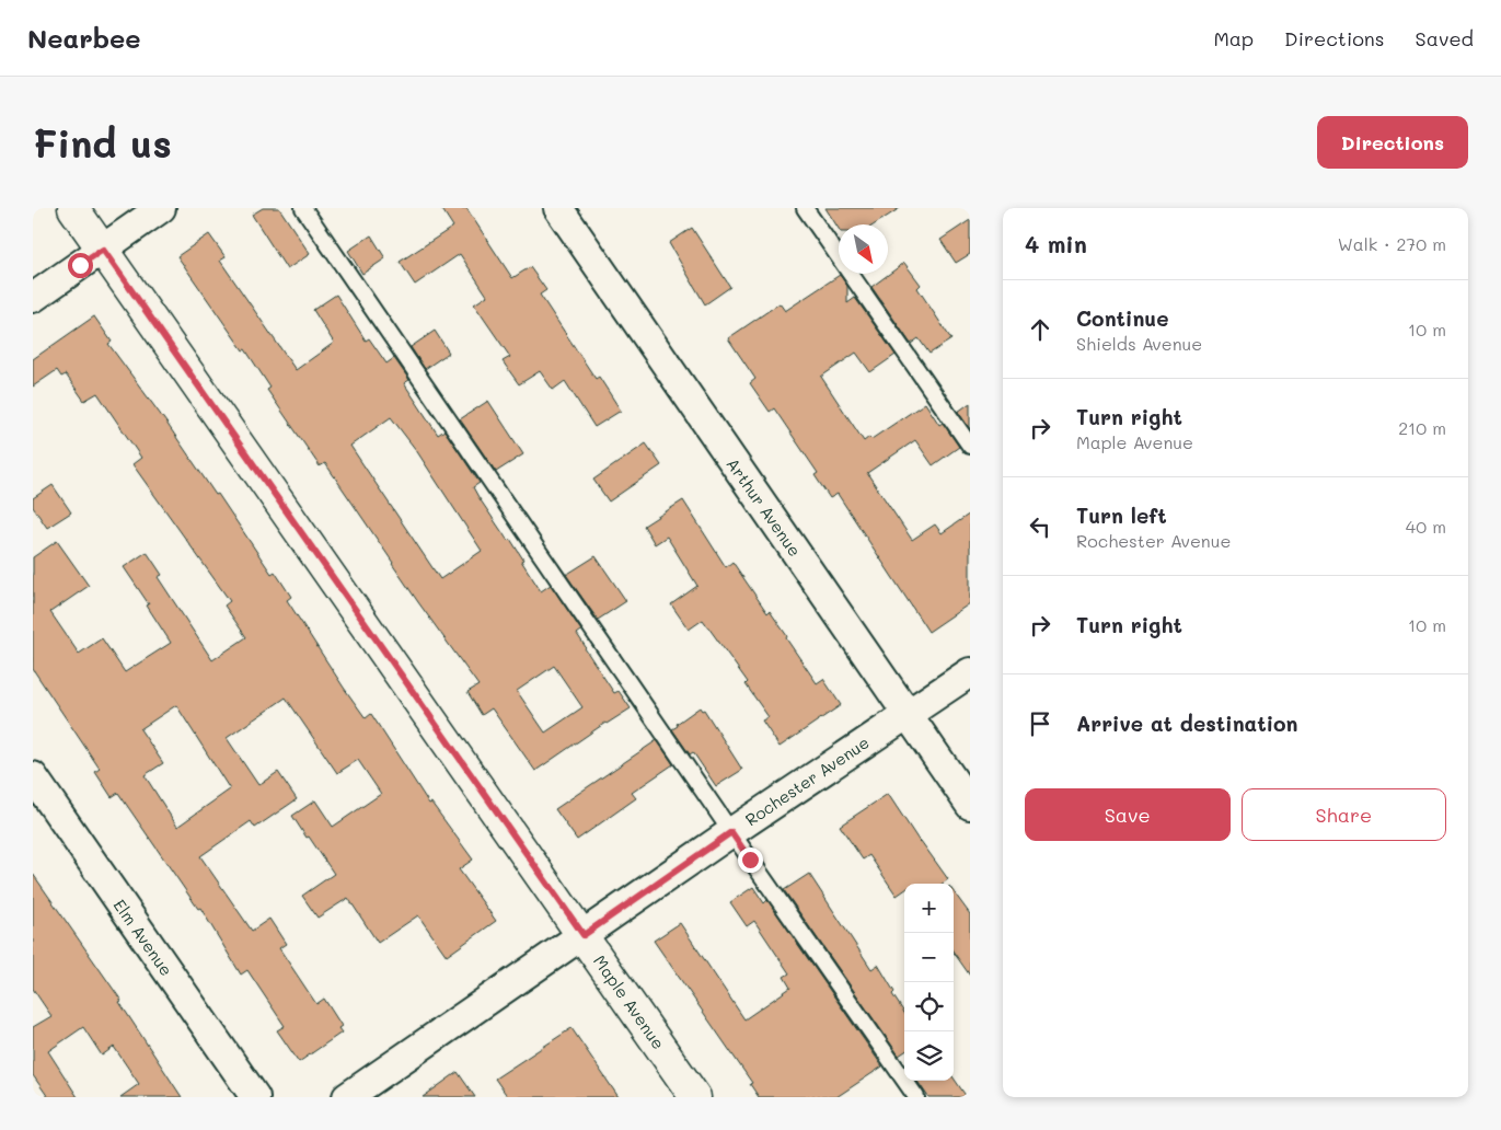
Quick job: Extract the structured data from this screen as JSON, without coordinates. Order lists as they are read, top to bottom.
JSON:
{
  "streets": {
    "street": [
      "Arthur Avenue",
      "Rochester Avenue",
      "Elm Avenue",
      "Maple Avenue"
    ]
  },
  "crossings": [
    ["Arthur Avenue", "Rochester Avenue"],
    ["Rochester Avenue", "Maple Avenue"]
  ],
  "north": "bottom right",
  "page": {
    "header": "Nearbee",
    "nav": ["Map", "Directions", "Saved"],
    "buttons": [
      "Directions",
      ["Save", "Share"]
    ],
    "title": "Find us",
    "heading": ["4 min", "Walk · 270 m"],
    "list": [
      ["Continue", "Shields Avenue", "10 m"],
      ["Turn right", "Maple Avenue", "210 m"],
      ["Turn left", "Rochester Avenue", "40 m"],
      ["Turn right", "10 m"],
      "Arrive at destination"
    ],
    "map_buttons": ["+", "−"]
  }
}
